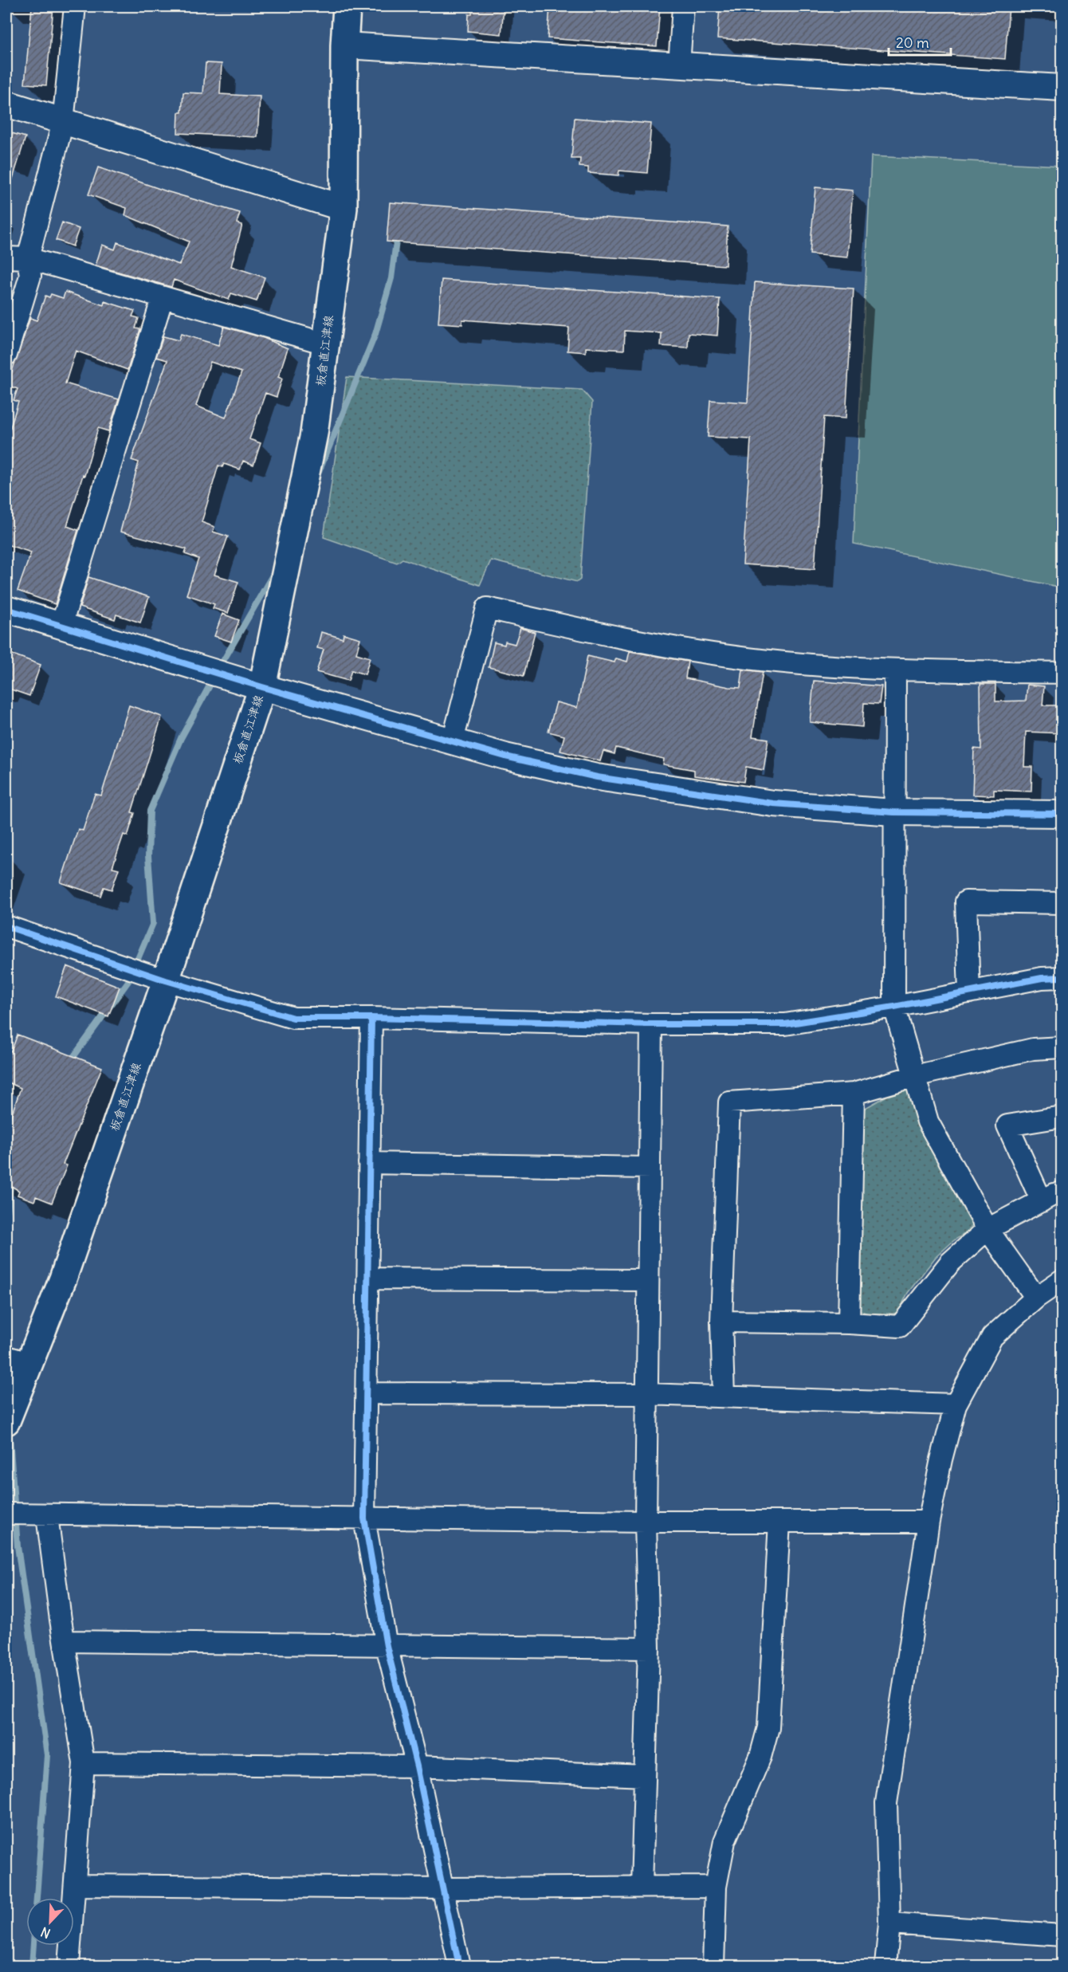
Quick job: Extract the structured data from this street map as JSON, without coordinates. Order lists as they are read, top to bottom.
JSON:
{
  "streets": {
    "main road": ["板倉直江津線"]
  },
  "scale_bar": "20 m",
  "north": "bottom left"
}
